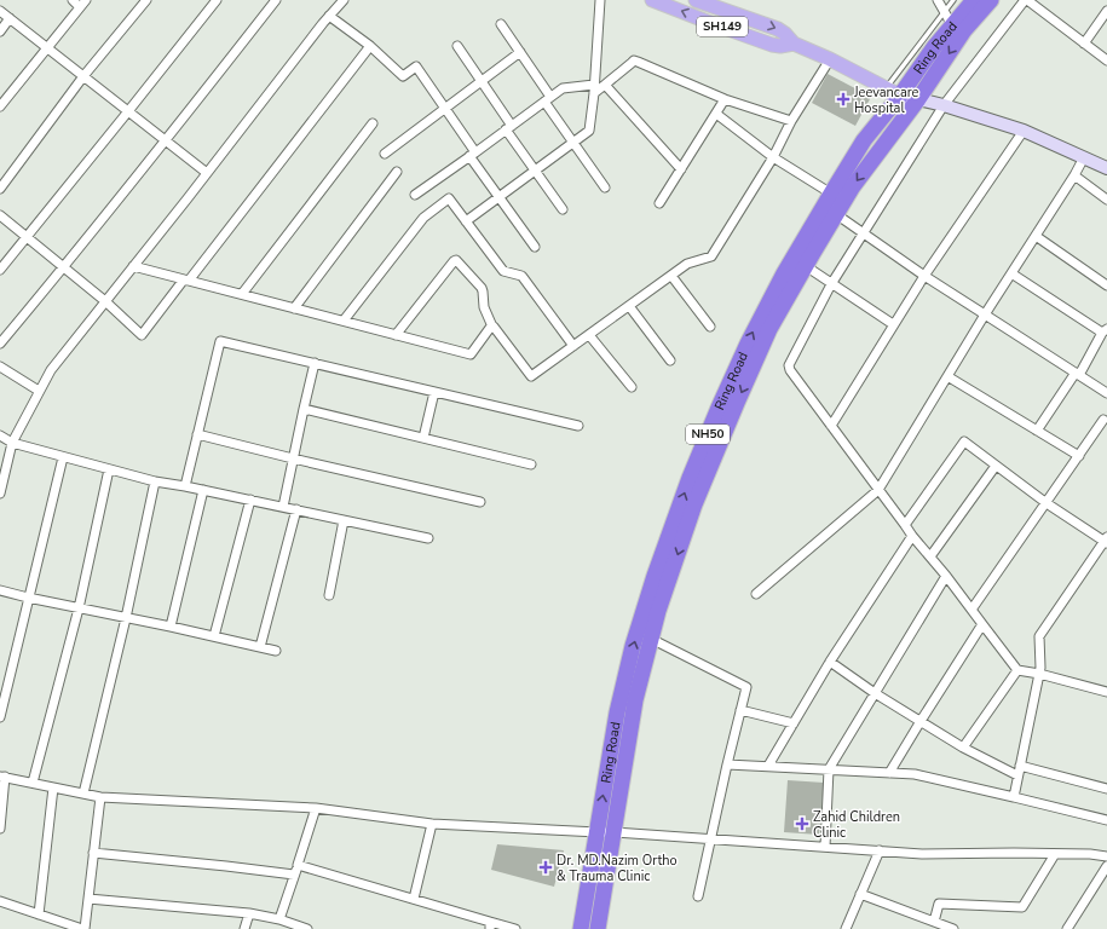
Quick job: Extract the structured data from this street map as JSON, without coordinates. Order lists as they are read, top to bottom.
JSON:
{
  "streets": {
    "highway": ["Ring Road", "NH50"],
    "main road": ["SH149"]
  },
  "crossings": [
    ["SH149", "Ring Road"]
  ],
  "places": {
    "health": ["Jeevancare Hospital", "Zahid Children Clinic", "Dr. MD.Nazim Ortho & Trauma Clinic"]
  }
}
